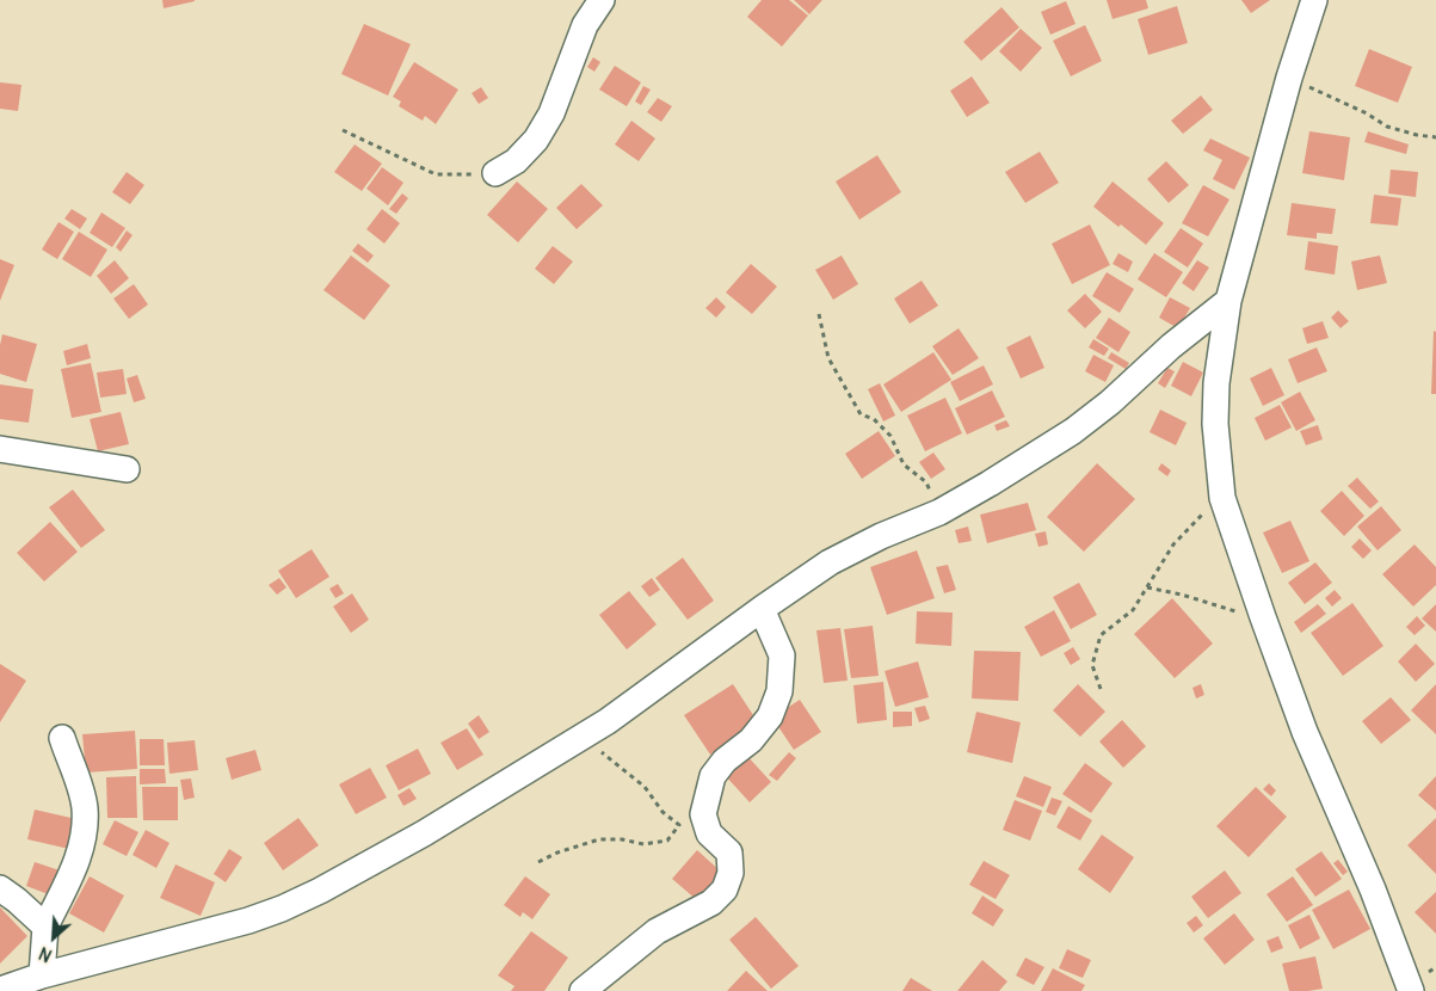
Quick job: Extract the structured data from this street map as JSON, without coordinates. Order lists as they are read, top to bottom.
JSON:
{
  "north": "bottom left"
}
